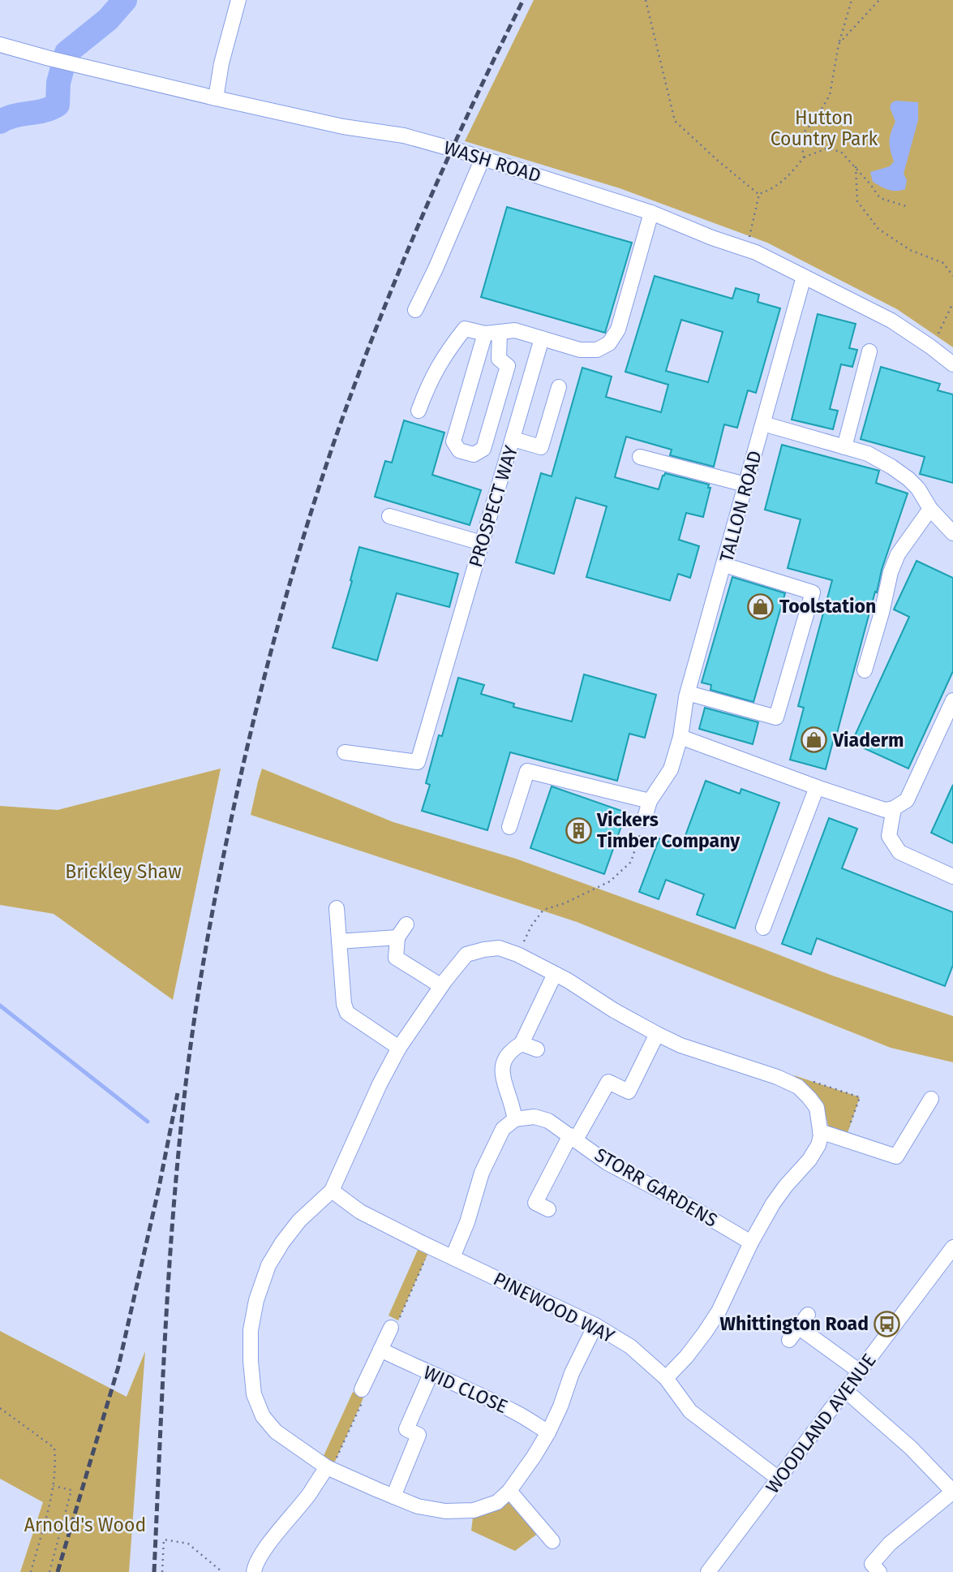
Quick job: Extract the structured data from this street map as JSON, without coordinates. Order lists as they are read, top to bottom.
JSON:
{
  "streets": {
    "street": [
      "WASH ROAD",
      "PROSPECT WAY",
      "TALLON ROAD",
      "STORR GARDENS",
      "PINEWOOD WAY",
      "WID CLOSE",
      "WOODLAND AVENUE"
    ]
  },
  "crossings": [
    ["WASH ROAD", "TALLON ROAD"],
    ["PINEWOOD WAY", "WOODLAND AVENUE"]
  ],
  "parks": ["Hutton Country Park", "Brickley Shaw", "Arnold's Wood"],
  "places": {
    "shop": ["Toolstation", "Viaderm"],
    "building": ["Vickers Timber Company"],
    "bus stop": ["Whittington Road"]
  }
}
